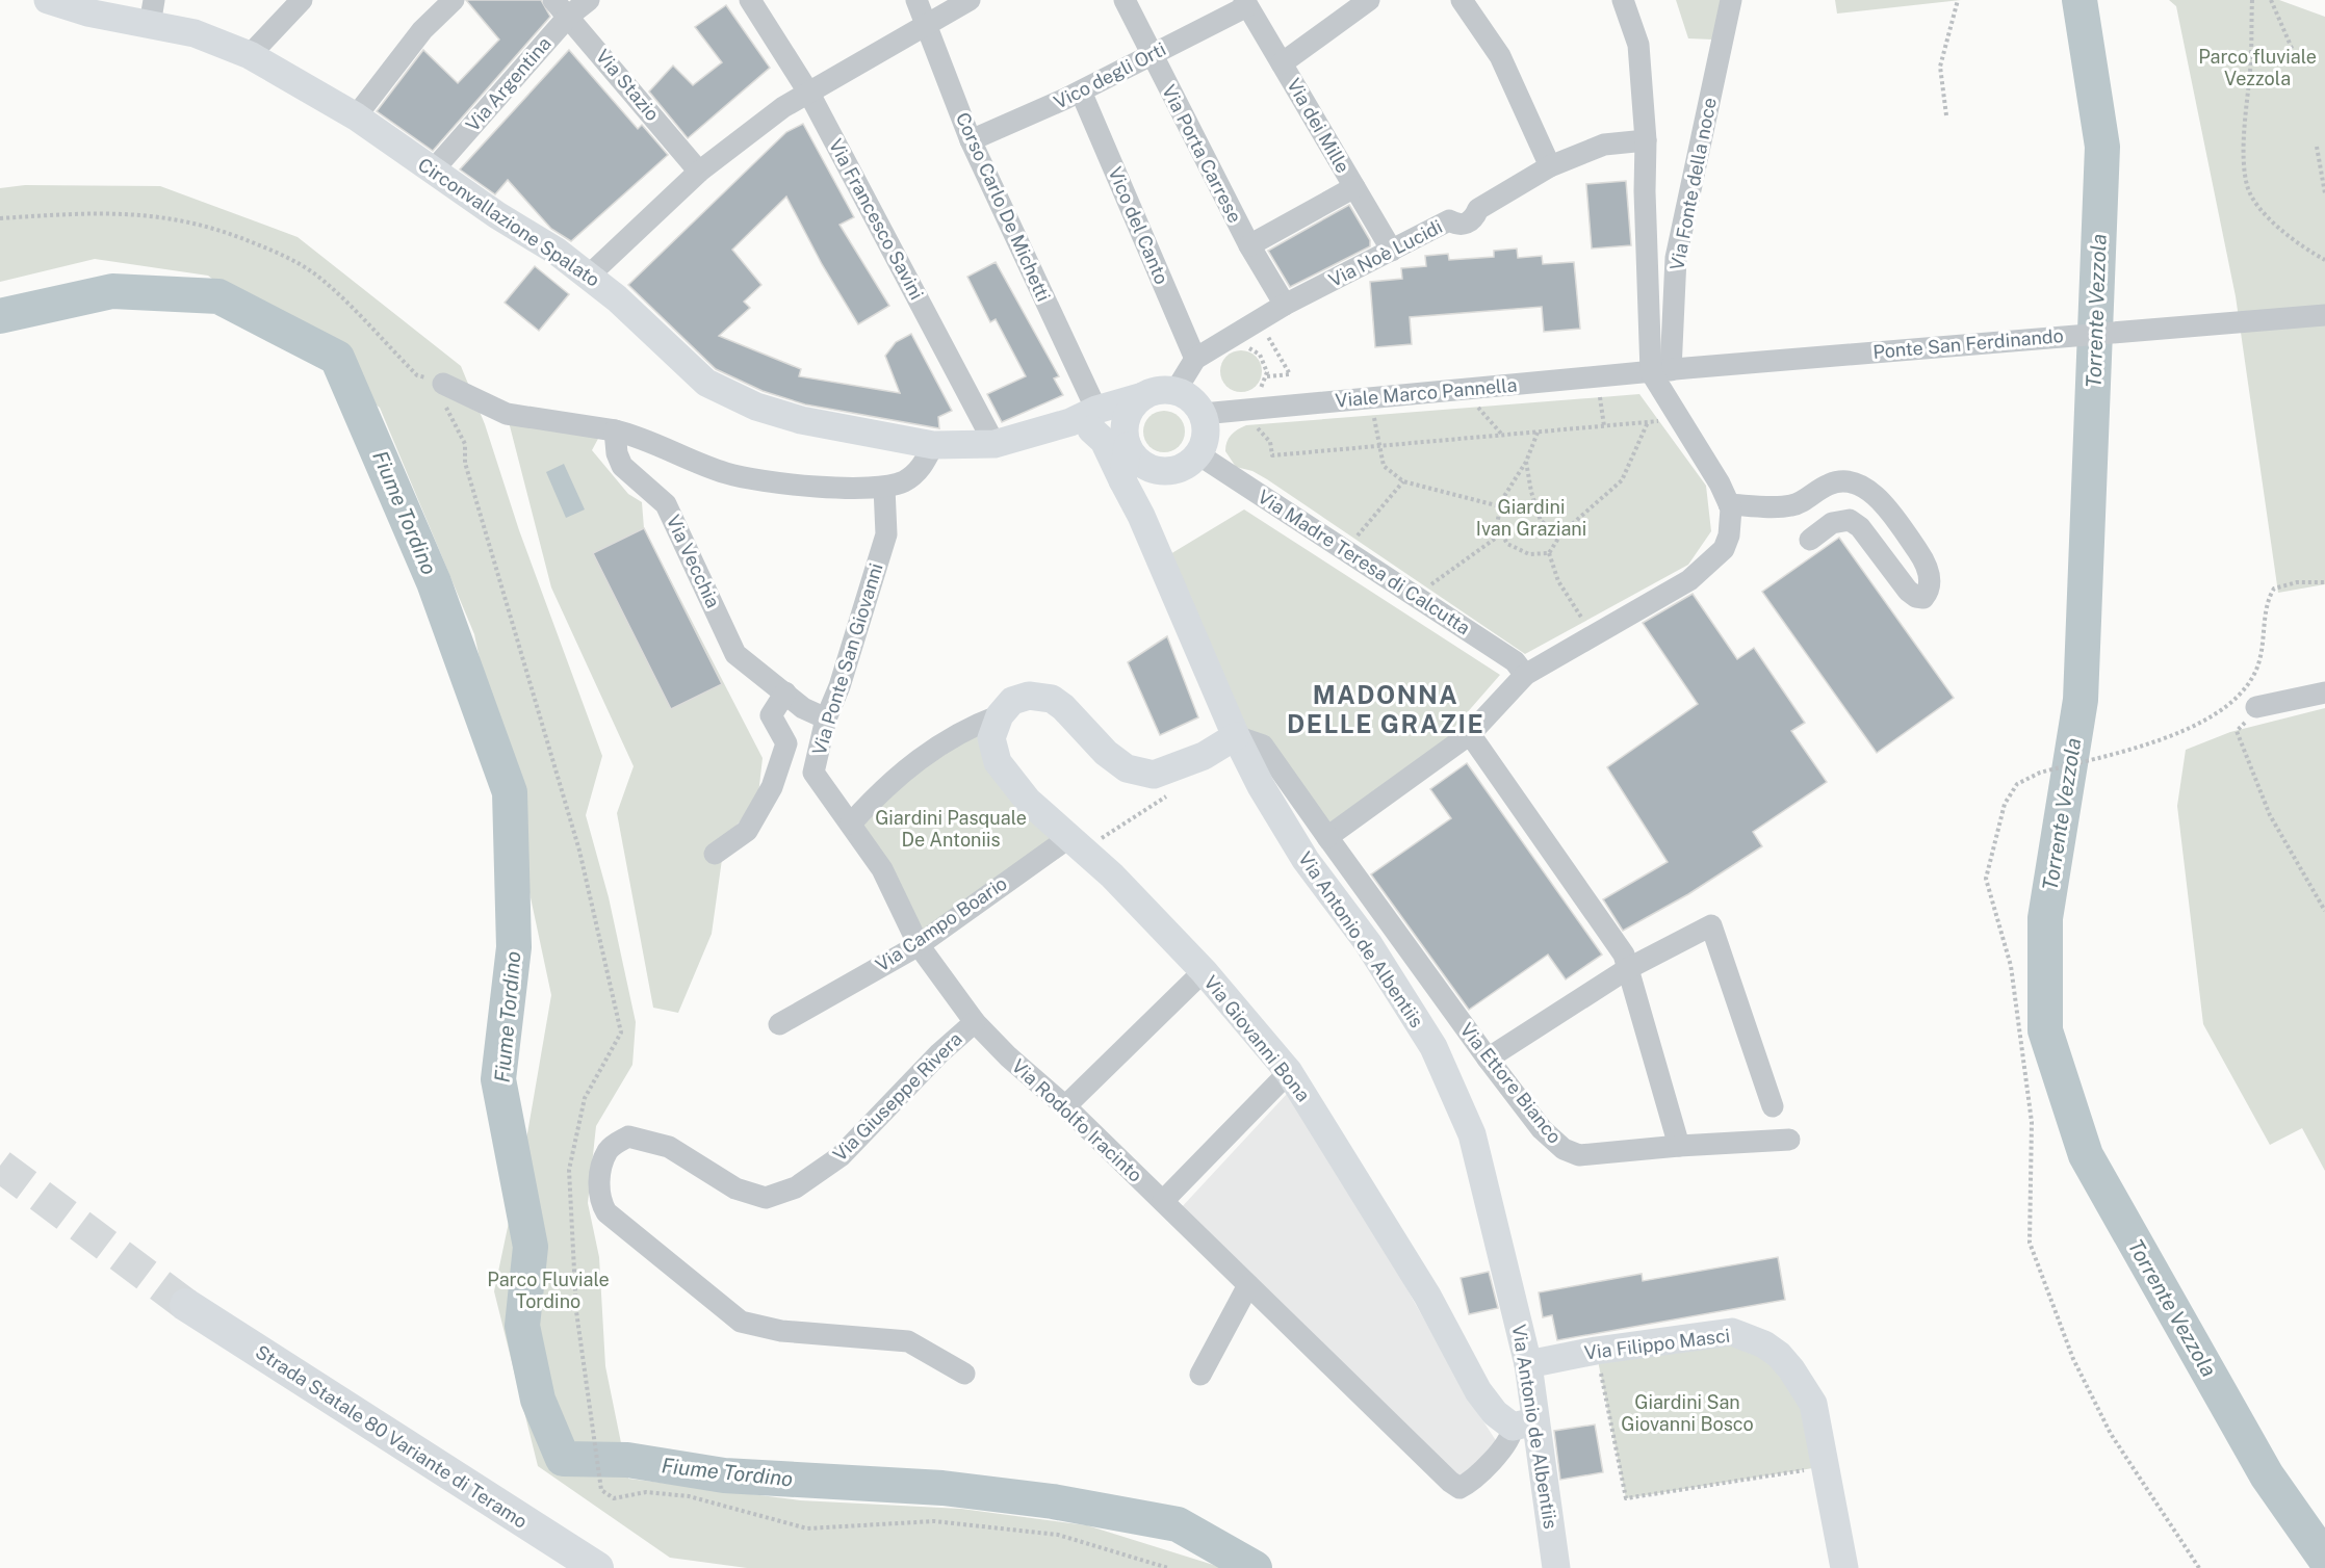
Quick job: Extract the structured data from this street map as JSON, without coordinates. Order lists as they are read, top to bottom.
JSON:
{
  "streets": {
    "highway": ["Strada Statale 80 Variante di Teramo"],
    "main road": [
      "Circonvallazione Spalato",
      "Via Antonio de Albentiis",
      "Via Giovanni Bona",
      "Via Filippo Masci"
    ],
    "street": [
      "Vico degli Orti",
      "Via Argentina",
      "Via Stazio",
      "Via dei Mille",
      "Via Porta Carrese",
      "Via Fonte della noce",
      "Corso Carlo De Michetti",
      "Via Francesco Savini",
      "Vico del Canto",
      "Via Noè Lucidi",
      "Ponte San Ferdinando",
      "Viale Marco Pannella",
      "Via Vecchia",
      "Via Madre Teresa di Calcutta",
      "Via Ponte San Giovanni",
      "Via Campo Boario",
      "Via Ettore Bianco",
      "Via Giuseppe Rivera",
      "Via Rodolfo Iracinto"
    ]
  },
  "crossings": [
    ["Vico degli Orti", "Via dei Mille"],
    ["Vico degli Orti", "Via Porta Carrese"],
    ["Vico degli Orti", "Corso Carlo De Michetti"],
    ["Vico degli Orti", "Vico del Canto"],
    ["Via Argentina", "Via Stazio"],
    ["Via Argentina", "Circonvallazione Spalato"],
    ["Via dei Mille", "Via Noè Lucidi"],
    ["Via Porta Carrese", "Via Noè Lucidi"],
    ["Via Fonte della noce", "Ponte San Ferdinando"],
    ["Via Fonte della noce", "Viale Marco Pannella"],
    ["Corso Carlo De Michetti", "Circonvallazione Spalato"],
    ["Corso Carlo De Michetti", "Via Antonio de Albentiis"],
    ["Via Francesco Savini", "Circonvallazione Spalato"],
    ["Circonvallazione Spalato", "Via Noè Lucidi"],
    ["Circonvallazione Spalato", "Viale Marco Pannella"],
    ["Circonvallazione Spalato", "Via Madre Teresa di Calcutta"],
    ["Circonvallazione Spalato", "Via Antonio de Albentiis"],
    ["Vico del Canto", "Via Noè Lucidi"],
    ["Via Noè Lucidi", "Viale Marco Pannella"],
    ["Via Noè Lucidi", "Via Madre Teresa di Calcutta"],
    ["Ponte San Ferdinando", "Viale Marco Pannella"],
    ["Viale Marco Pannella", "Via Madre Teresa di Calcutta"],
    ["Via Vecchia", "Via Ponte San Giovanni"],
    ["Via Ponte San Giovanni", "Via Campo Boario"],
    ["Via Ponte San Giovanni", "Via Rodolfo Iracinto"],
    ["Via Campo Boario", "Via Giovanni Bona"],
    ["Via Campo Boario", "Via Rodolfo Iracinto"],
    ["Via Antonio de Albentiis", "Via Giovanni Bona"],
    ["Via Antonio de Albentiis", "Via Ettore Bianco"],
    ["Via Antonio de Albentiis", "Via Rodolfo Iracinto"],
    ["Via Antonio de Albentiis", "Via Filippo Masci"],
    ["Via Giovanni Bona", "Via Rodolfo Iracinto"],
    ["Via Giuseppe Rivera", "Via Rodolfo Iracinto"]
  ],
  "districts": ["MADONNA DELLE GRAZIE"],
  "water": ["Torrente Vezzola", "Fiume Tordino"],
  "parks": [
    "Parco fluviale Vezzola",
    "Giardini Ivan Graziani",
    "Giardini Pasquale De Antoniis",
    "Parco Fluviale Tordino",
    "Giardini San Giovanni Bosco"
  ]
}
